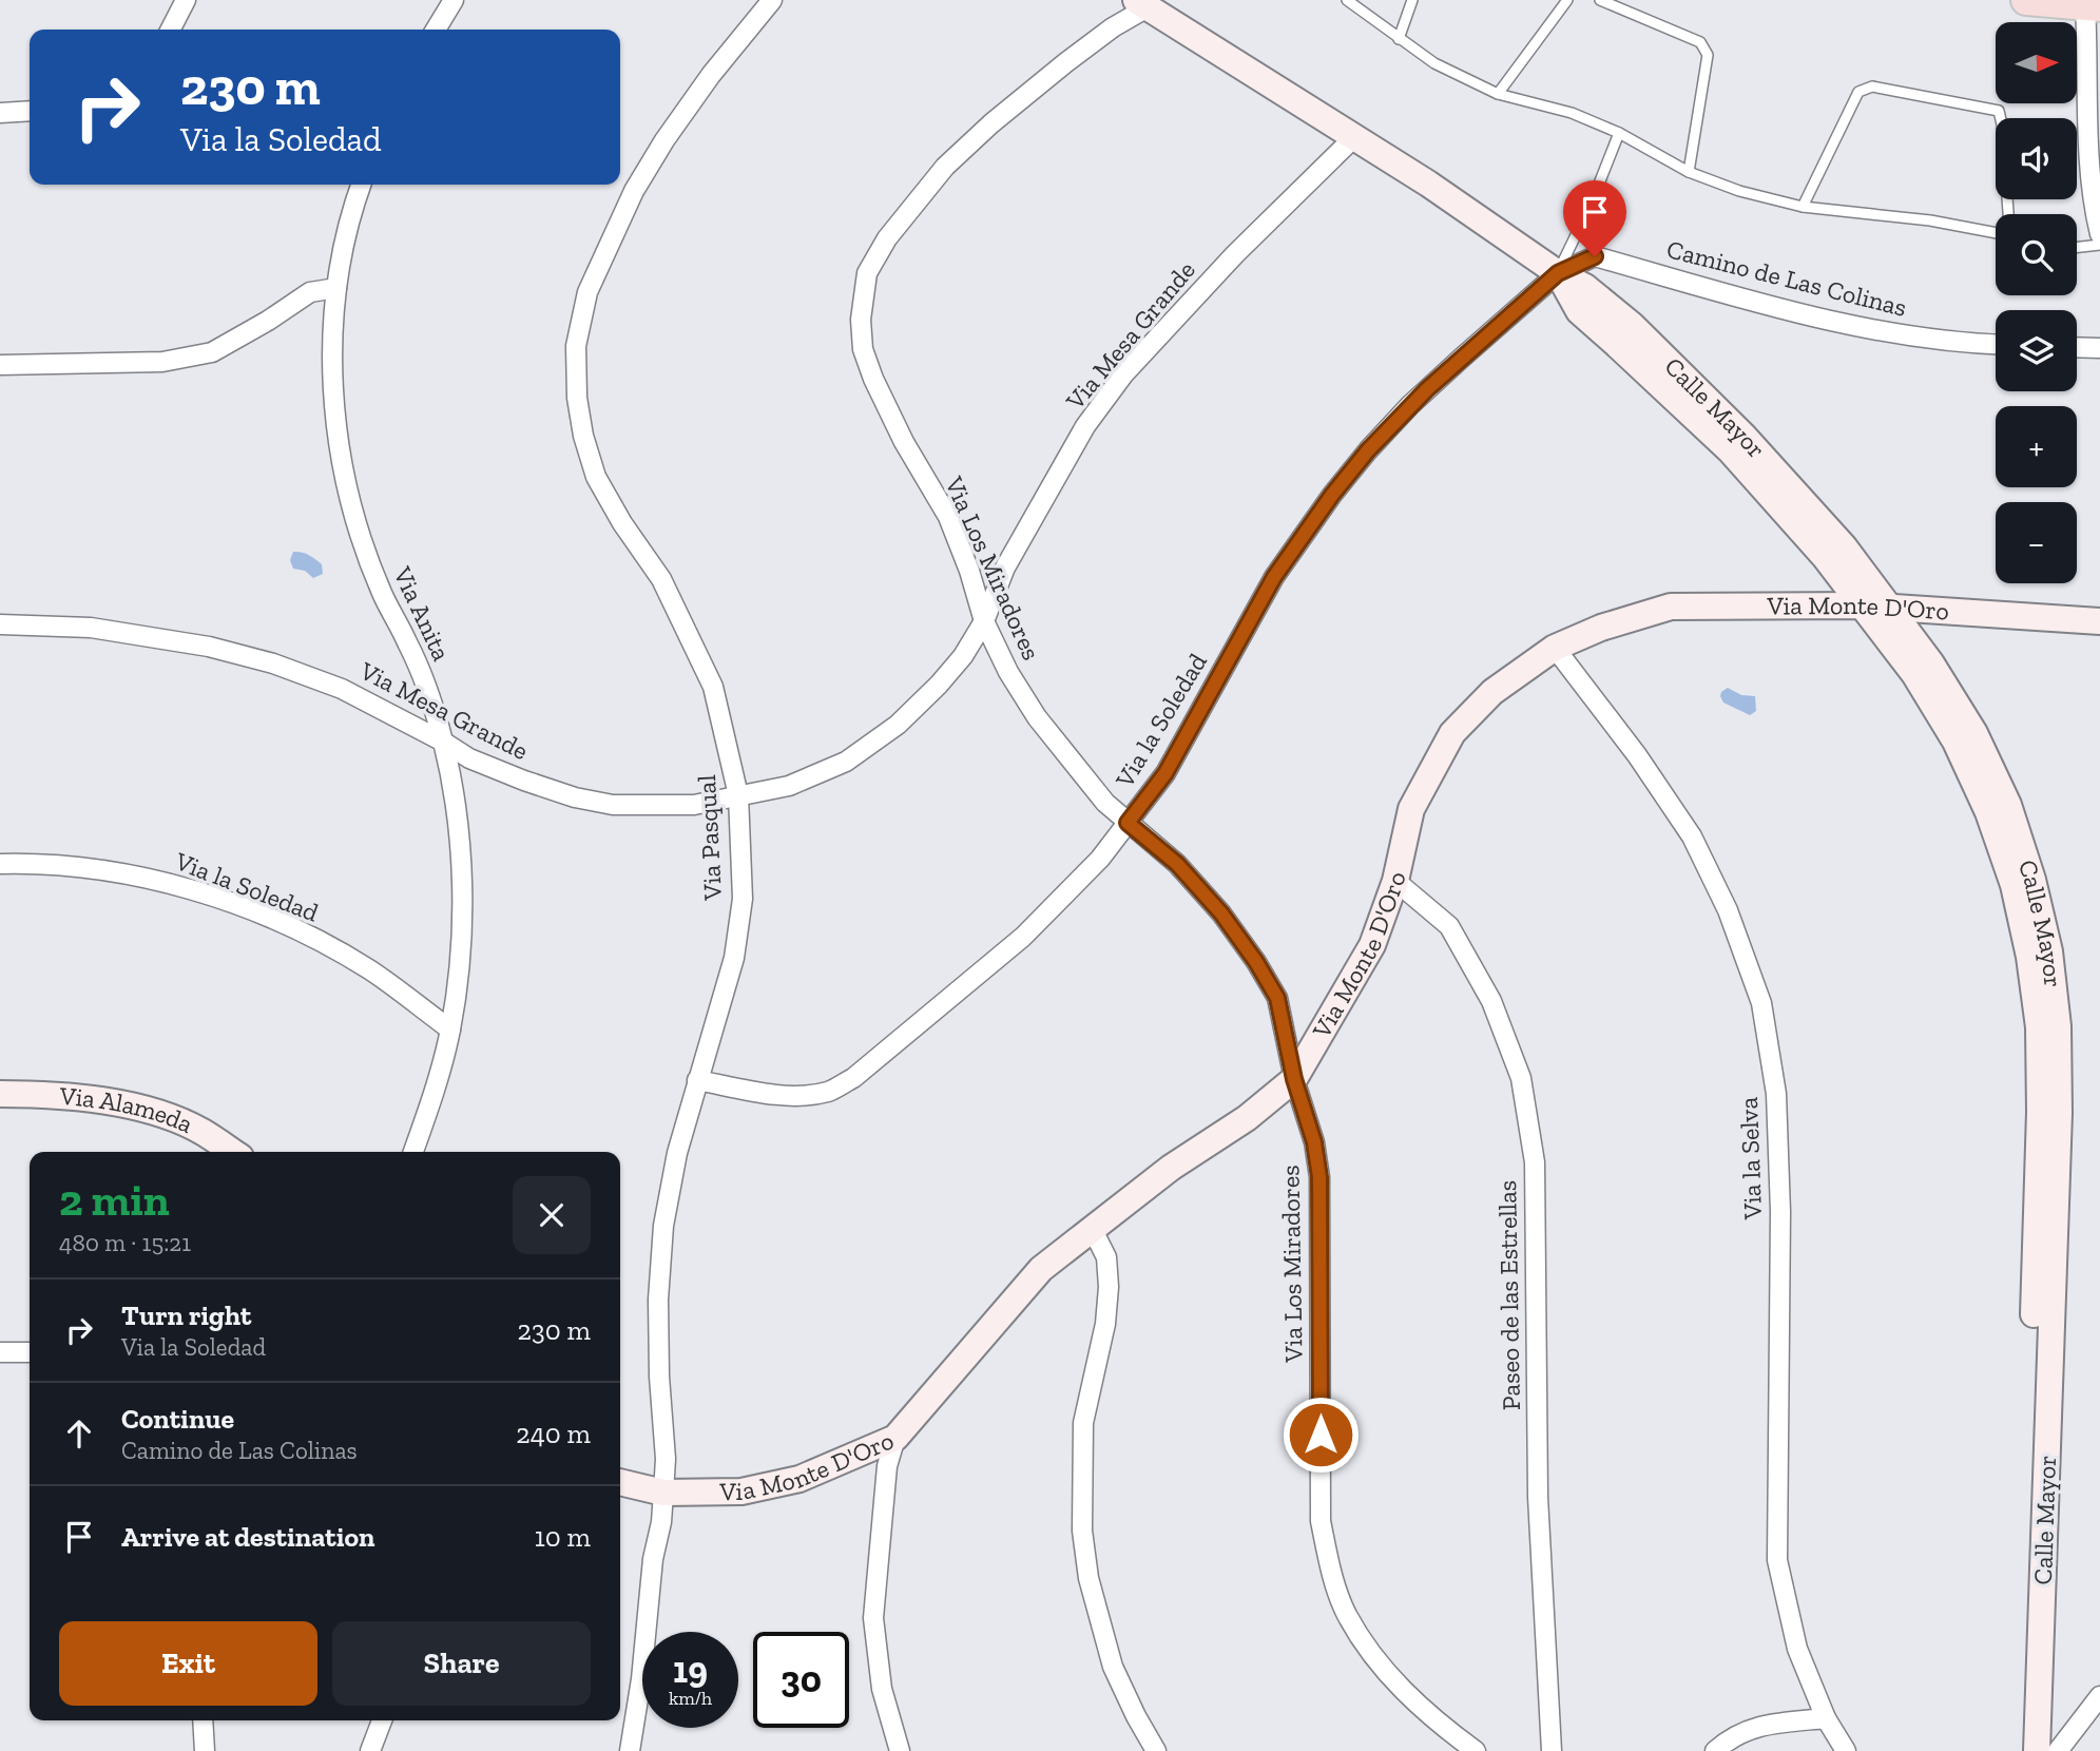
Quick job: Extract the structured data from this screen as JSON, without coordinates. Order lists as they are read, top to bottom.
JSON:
{
  "streets": {
    "street": [
      "Camino de Las Colinas",
      "Via Mesa Grande",
      "Calle Mayor",
      "Via Los Miradores",
      "Via Monte D'Oro",
      "Via Anita",
      "Via la Soledad",
      "Via Pasqual",
      "Via Alameda",
      "Via la Selva",
      "Paseo de las Estrellas"
    ]
  },
  "crossings": [
    ["Camino de Las Colinas", "Calle Mayor"],
    ["Camino de Las Colinas", "Via la Soledad"],
    ["Via Mesa Grande", "Calle Mayor"],
    ["Via Mesa Grande", "Via Los Miradores"],
    ["Via Mesa Grande", "Via Anita"],
    ["Via Mesa Grande", "Via Pasqual"],
    ["Calle Mayor", "Via Los Miradores"],
    ["Calle Mayor", "Via Monte D'Oro"],
    ["Calle Mayor", "Via la Soledad"],
    ["Via Los Miradores", "Via Monte D'Oro"],
    ["Via Los Miradores", "Via la Soledad"],
    ["Via Monte D'Oro", "Via Pasqual"],
    ["Via Monte D'Oro", "Via la Selva"],
    ["Via Monte D'Oro", "Paseo de las Estrellas"],
    ["Via Anita", "Via la Soledad"],
    ["Via la Soledad", "Via Pasqual"]
  ],
  "north": "right",
  "page": {
    "map_buttons": ["+", "−"],
    "turn": ["230 m", "Via la Soledad"],
    "heading": ["2 min", "480 m · 15:21"],
    "list": [
      {
        "name": "Turn right",
        "note": "Via la Soledad",
        "value": "230 m"
      },
      {
        "name": "Continue",
        "note": "Camino de Las Colinas",
        "value": "240 m"
      },
      {
        "name": "Arrive at destination",
        "value": "10 m"
      }
    ],
    "buttons": ["Exit", "Share"],
    "speed": "19 km/h",
    "limit": "30"
  }
}
